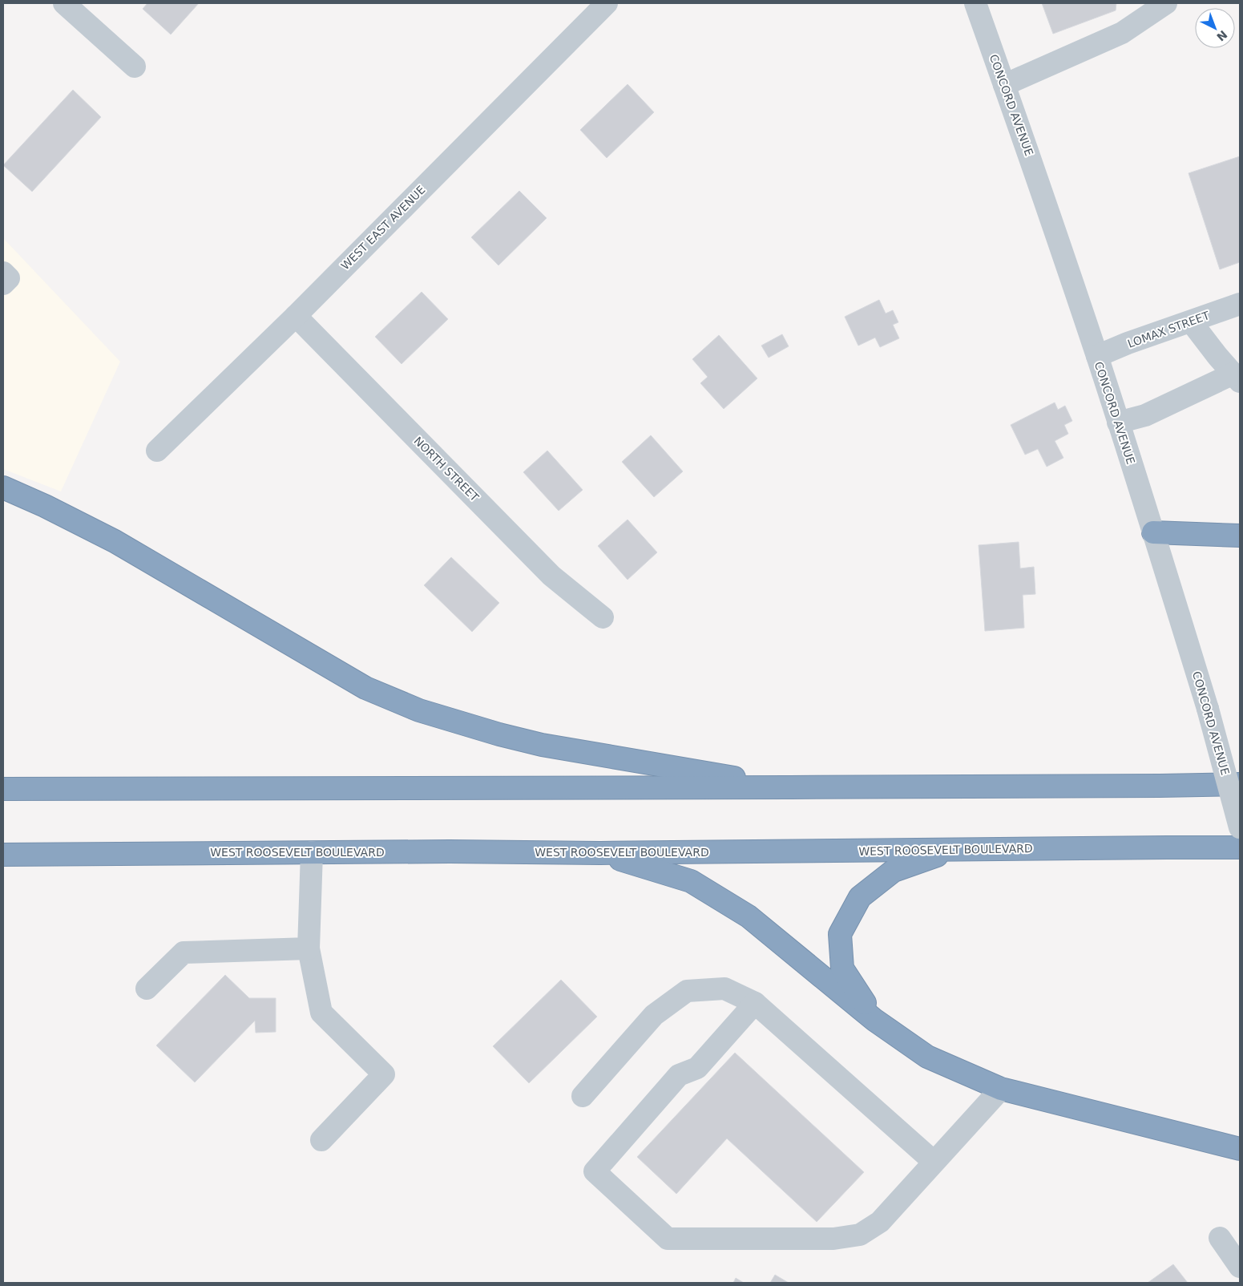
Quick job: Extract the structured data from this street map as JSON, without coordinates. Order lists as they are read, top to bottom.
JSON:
{
  "streets": {
    "highway": ["WEST ROOSEVELT BOULEVARD"],
    "street": [
      "CONCORD AVENUE",
      "WEST EAST AVENUE",
      "LOMAX STREET",
      "NORTH STREET"
    ]
  },
  "crossings": [
    ["CONCORD AVENUE", "LOMAX STREET"],
    ["WEST EAST AVENUE", "NORTH STREET"]
  ],
  "north": "bottom right"
}
